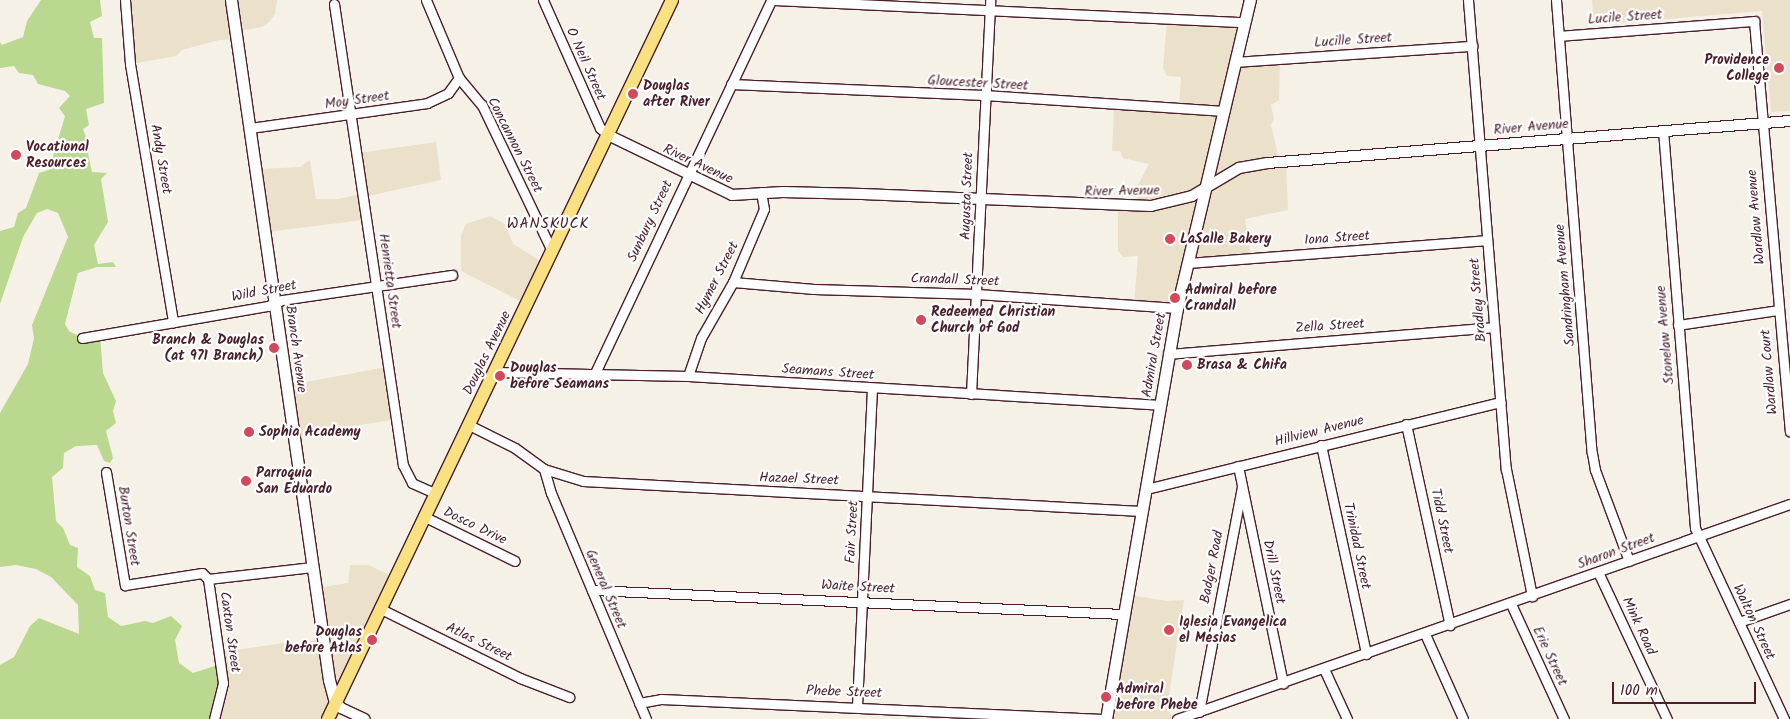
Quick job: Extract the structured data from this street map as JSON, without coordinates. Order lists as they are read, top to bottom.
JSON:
{
  "streets": {
    "main road": ["Branch Avenue", "Douglas Avenue", "Admiral Street"],
    "street": [
      "Lucile Street",
      "Lucille Street",
      "O Neil Street",
      "Gloucester Street",
      "Moy Street",
      "River Avenue",
      "Concannon Street",
      "Andy Street",
      "Augusta Street",
      "Wardlaw Avenue",
      "Sunbury Street",
      "Iona Street",
      "Hymer Street",
      "Crandall Street",
      "Henrietta Street",
      "Sandringham Avenue",
      "Wild Street",
      "Bradley Street",
      "Zella Street",
      "Stonelaw Avenue",
      "Seamans Street",
      "Wardlaw Court",
      "Hillview Avenue",
      "Hazael Street",
      "Tidd Street",
      "Burton Street",
      "Dosco Drive",
      "Fair Street",
      "Trinidad Street",
      "Sharon Street",
      "Badger Road",
      "Drill Street",
      "Waite Street",
      "General Street",
      "Walton Street",
      "Mink Road",
      "Caxton Street",
      "Atlas Street",
      "Erie Street",
      "Phebe Street"
    ]
  },
  "crossings": [
    ["Lucile Street", "Wardlaw Avenue"],
    ["Lucile Street", "Sandringham Avenue"],
    ["Lucille Street", "Bradley Street"],
    ["Lucille Street", "Admiral Street"],
    ["O Neil Street", "River Avenue"],
    ["O Neil Street", "Douglas Avenue"],
    ["Gloucester Street", "Augusta Street"],
    ["Gloucester Street", "Sunbury Street"],
    ["Gloucester Street", "Admiral Street"],
    ["Moy Street", "Concannon Street"],
    ["Moy Street", "Henrietta Street"],
    ["Moy Street", "Branch Avenue"],
    ["River Avenue", "Augusta Street"],
    ["River Avenue", "Wardlaw Avenue"],
    ["River Avenue", "Sunbury Street"],
    ["River Avenue", "Hymer Street"],
    ["River Avenue", "Sandringham Avenue"],
    ["River Avenue", "Bradley Street"],
    ["River Avenue", "Stonelaw Avenue"],
    ["River Avenue", "Douglas Avenue"],
    ["River Avenue", "Admiral Street"],
    ["Concannon Street", "Douglas Avenue"],
    ["Andy Street", "Wild Street"],
    ["Augusta Street", "Crandall Street"],
    ["Augusta Street", "Seamans Street"],
    ["Wardlaw Avenue", "Wardlaw Court"],
    ["Sunbury Street", "Seamans Street"],
    ["Iona Street", "Bradley Street"],
    ["Iona Street", "Admiral Street"],
    ["Hymer Street", "Crandall Street"],
    ["Hymer Street", "Seamans Street"],
    ["Crandall Street", "Admiral Street"],
    ["Henrietta Street", "Wild Street"],
    ["Henrietta Street", "Douglas Avenue"],
    ["Sandringham Avenue", "Sharon Street"],
    ["Wild Street", "Branch Avenue"],
    ["Bradley Street", "Zella Street"],
    ["Bradley Street", "Hillview Avenue"],
    ["Bradley Street", "Sharon Street"],
    ["Zella Street", "Admiral Street"],
    ["Stonelaw Avenue", "Sharon Street"],
    ["Stonelaw Avenue", "Walton Street"],
    ["Branch Avenue", "Douglas Avenue"],
    ["Douglas Avenue", "Seamans Street"],
    ["Douglas Avenue", "Hazael Street"],
    ["Douglas Avenue", "Dosco Drive"],
    ["Douglas Avenue", "Atlas Street"],
    ["Admiral Street", "Seamans Street"],
    ["Admiral Street", "Hillview Avenue"],
    ["Admiral Street", "Hazael Street"],
    ["Admiral Street", "Waite Street"],
    ["Admiral Street", "Phebe Street"],
    ["Seamans Street", "Fair Street"],
    ["Hillview Avenue", "Tidd Street"],
    ["Hillview Avenue", "Trinidad Street"],
    ["Hillview Avenue", "Drill Street"],
    ["Hazael Street", "Fair Street"],
    ["Hazael Street", "General Street"],
    ["Tidd Street", "Sharon Street"],
    ["Burton Street", "Caxton Street"],
    ["Fair Street", "Waite Street"],
    ["Fair Street", "Phebe Street"],
    ["Sharon Street", "Walton Street"],
    ["Sharon Street", "Mink Road"],
    ["Sharon Street", "Erie Street"],
    ["Badger Road", "Drill Street"],
    ["Waite Street", "General Street"],
    ["General Street", "Phebe Street"]
  ],
  "districts": ["WANSKUCK"],
  "places": [
    "Providence College",
    "Douglas after River",
    "Vocational Resources",
    "LaSalle Bakery",
    "Admiral before Crandall",
    "Redeemed Christian Church of God",
    "Branch & Douglas (at 971 Branch)",
    "Brasa & Chifa",
    "Douglas before Seamans",
    "Sophia Academy",
    "Parroquia San Eduardo",
    "Iglesia Evangelica el Mesias",
    "Douglas before Atlas",
    "Admiral before Phebe"
  ],
  "scale_bar": "100 m"
}
